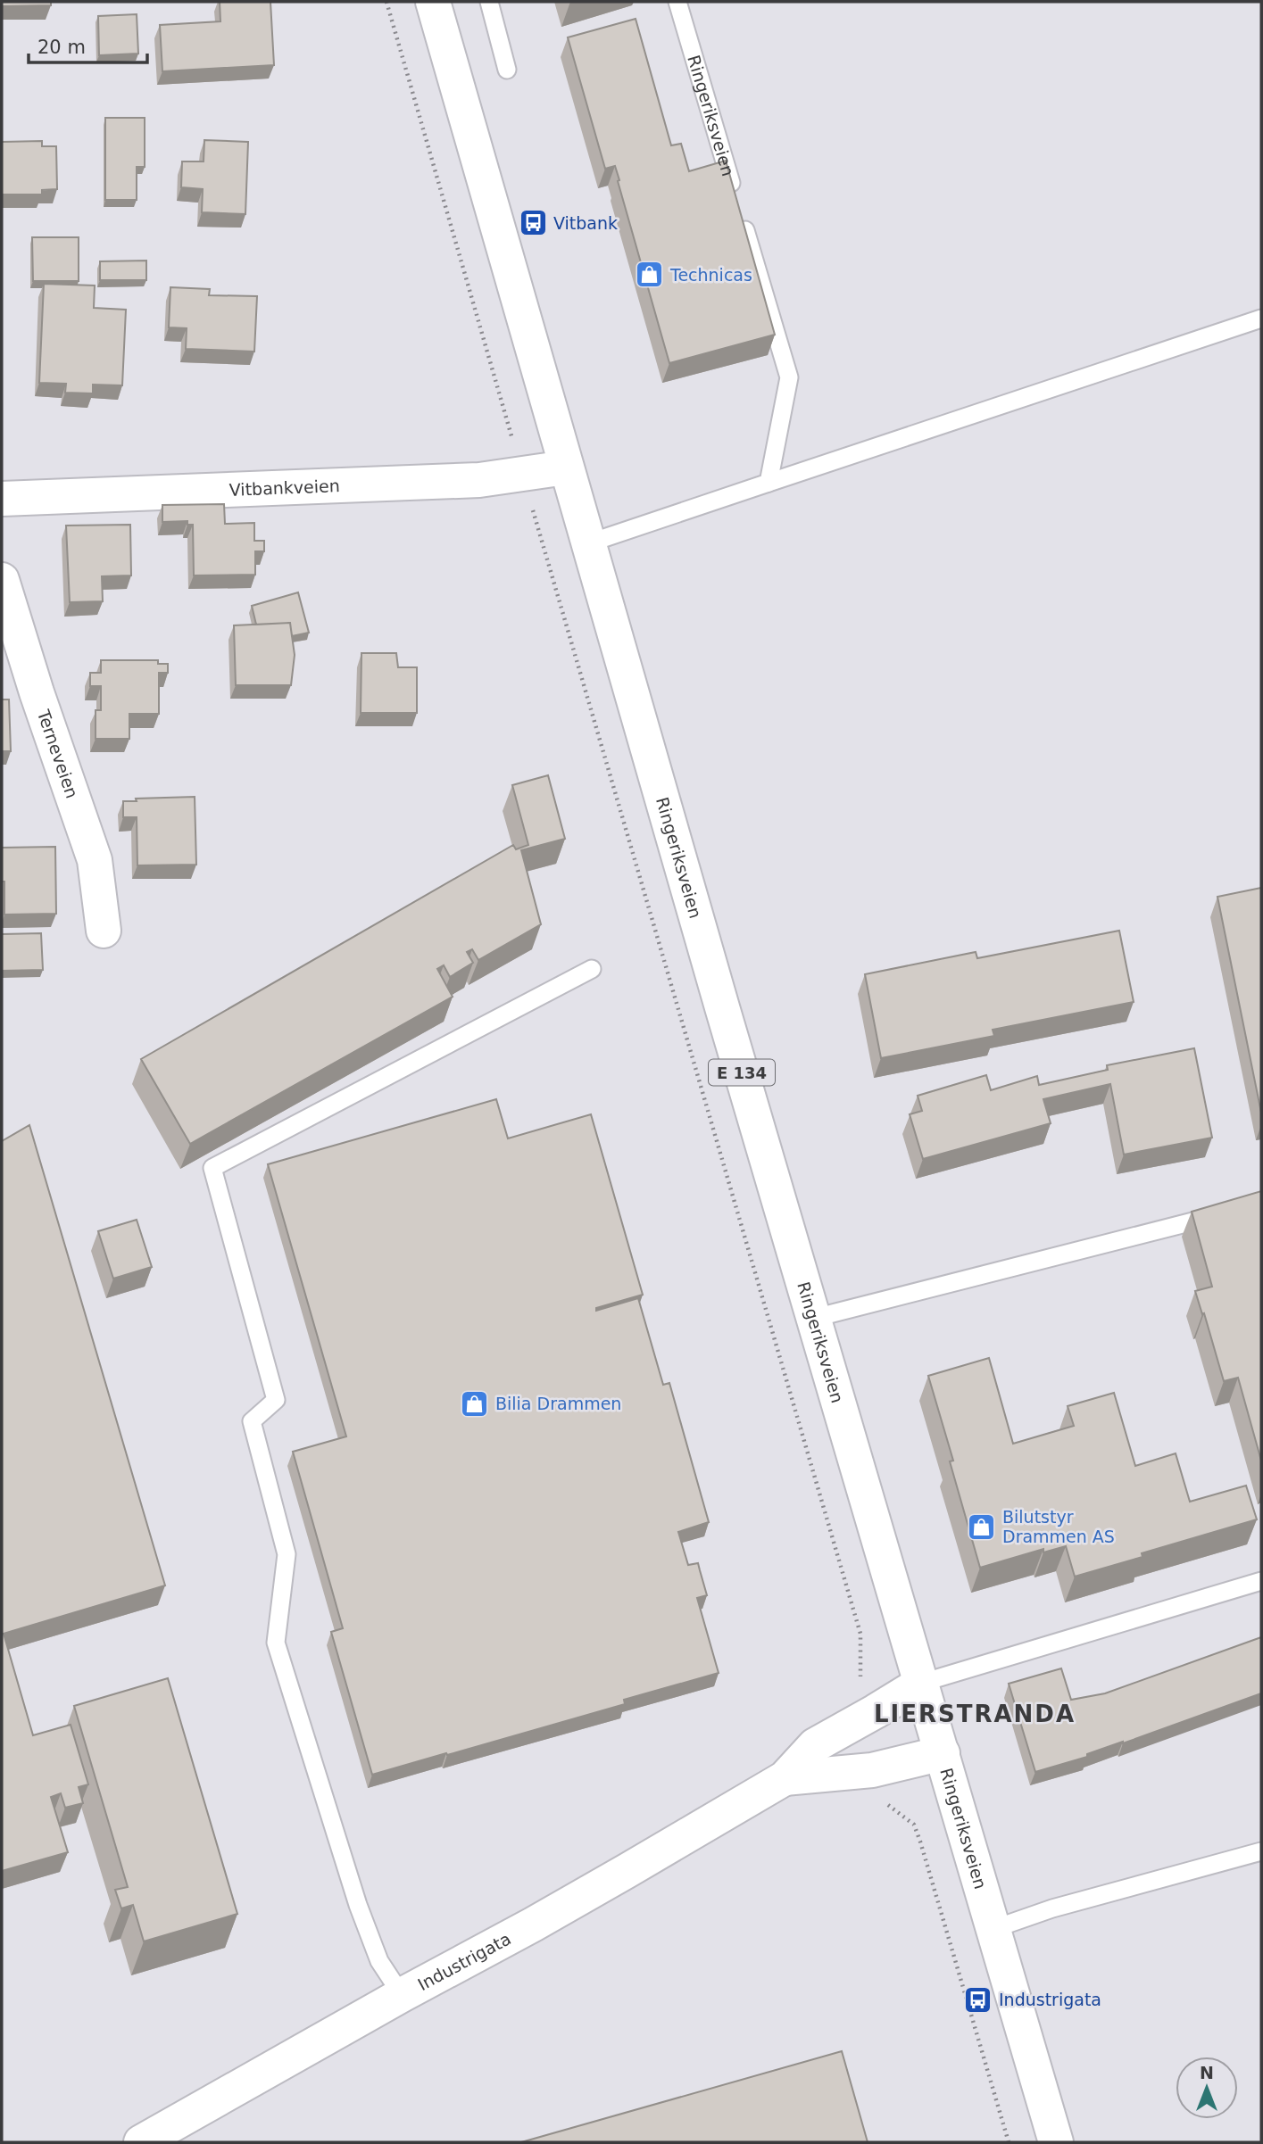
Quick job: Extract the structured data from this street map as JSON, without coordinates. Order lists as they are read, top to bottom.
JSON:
{
  "streets": {
    "main road": [
      "Ringeriksveien",
      "Vitbankveien",
      "Terneveien",
      "E 134",
      "Industrigata"
    ]
  },
  "crossings": [
    ["Ringeriksveien", "Vitbankveien"],
    ["Ringeriksveien", "Industrigata"]
  ],
  "districts": ["LIERSTRANDA"],
  "places": {
    "bus stop": ["Vitbank", "Industrigata"],
    "shop": ["Technicas", "Bilia Drammen", "Bilutstyr Drammen AS"]
  },
  "scale_bar": "20 m",
  "north": "top"
}
